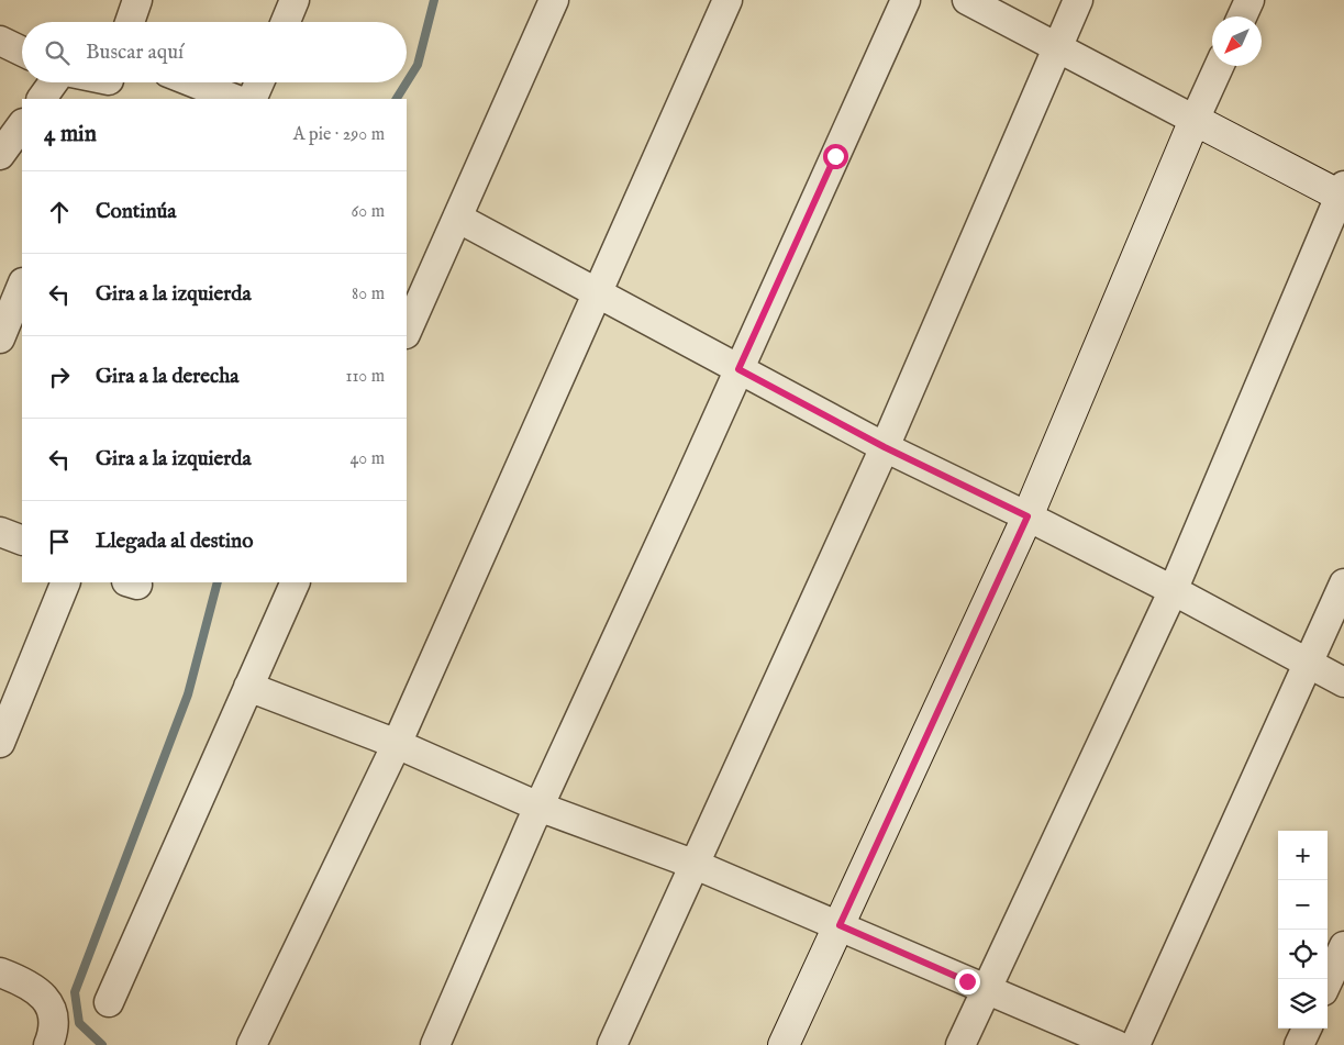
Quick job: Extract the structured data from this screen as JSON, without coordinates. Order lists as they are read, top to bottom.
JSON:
{
  "north": "bottom left",
  "page": {
    "search": "Buscar aquí",
    "heading": ["4 min", "A pie · 290 m"],
    "list": [
      ["Continúa", "60 m"],
      ["Gira a la izquierda", "80 m"],
      ["Gira a la derecha", "110 m"],
      ["Gira a la izquierda", "40 m"],
      "Llegada al destino"
    ],
    "map_buttons": ["+", "−"]
  }
}
